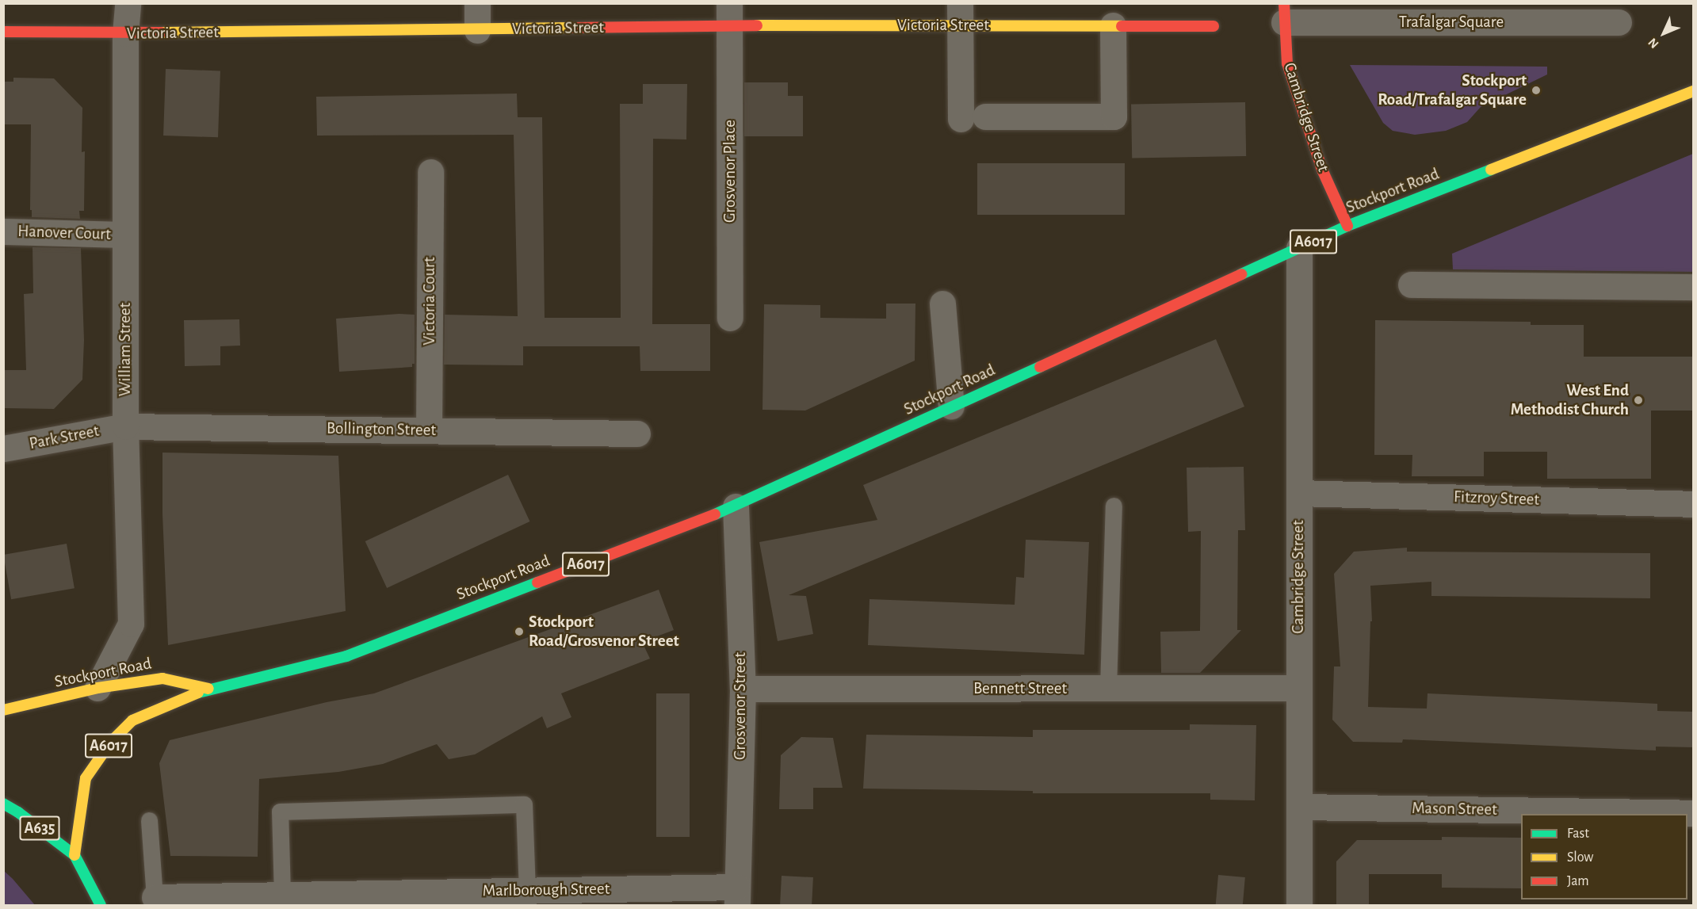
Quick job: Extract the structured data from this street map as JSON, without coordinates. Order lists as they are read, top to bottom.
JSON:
{
  "streets": {
    "main road": [
      "Victoria Street",
      "Cambridge Street",
      "Stockport Road",
      "A6017",
      "A635"
    ],
    "street": [
      "Trafalgar Square",
      "Grosvenor Place",
      "Hanover Court",
      "Victoria Court",
      "William Street",
      "Bollington Street",
      "Park Street",
      "Fitzroy Street",
      "Bennett Street",
      "Grosvenor Street",
      "Mason Street",
      "Marlborough Street"
    ]
  },
  "crossings": [
    ["Trafalgar Square", "Cambridge Street"],
    ["Victoria Street", "Grosvenor Place"],
    ["Victoria Street", "William Street"],
    ["Cambridge Street", "Stockport Road"],
    ["Cambridge Street", "Fitzroy Street"],
    ["Cambridge Street", "Bennett Street"],
    ["Cambridge Street", "Mason Street"],
    ["Stockport Road", "William Street"],
    ["Stockport Road", "Grosvenor Street"],
    ["Stockport Road", "A635"],
    ["Hanover Court", "William Street"],
    ["Victoria Court", "Bollington Street"],
    ["William Street", "Bollington Street"],
    ["William Street", "Park Street"],
    ["Bollington Street", "Park Street"],
    ["Bennett Street", "Grosvenor Street"],
    ["Grosvenor Street", "Marlborough Street"]
  ],
  "places": ["Stockport Road/Trafalgar Square", "West End Methodist Church", "Stockport Road/Grosvenor Street"],
  "legend": ["Fast", "Slow", "Jam"],
  "north": "bottom left"
}
